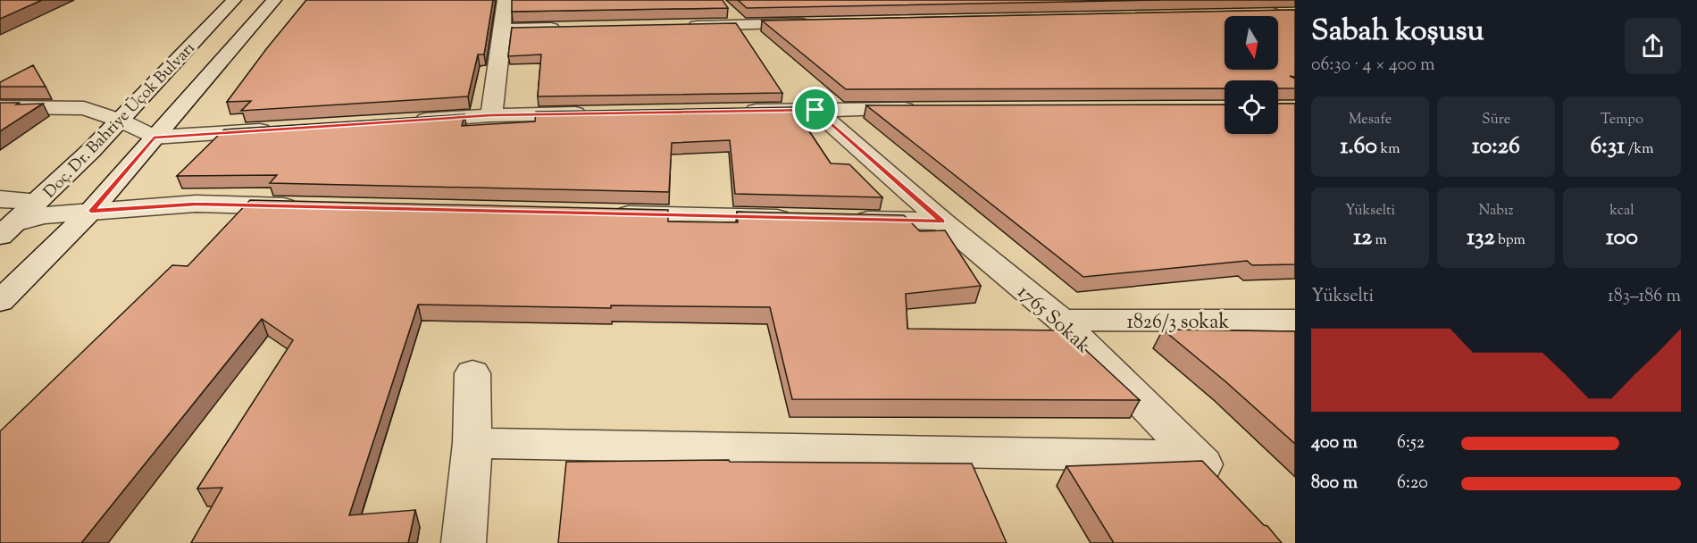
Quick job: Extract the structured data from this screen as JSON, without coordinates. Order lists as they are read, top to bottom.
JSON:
{
  "streets": {
    "street": ["Doç. Dr. Bahriye Üçok Bulvarı", "1765 Sokak", "1826/3 sokak"]
  },
  "crossings": [
    ["1765 Sokak", "1826/3 sokak"]
  ],
  "north": "bottom",
  "page": {
    "heading": ["Sabah koşusu", "06:30 · 4 × 400 m"],
    "stats": [
      ["Mesafe", "1.60 km"],
      ["Süre", "10:26"],
      ["Tempo", "6:31 /km"],
      ["Yükselti", "12 m"],
      ["Nabız", "132 bpm"],
      ["kcal", "100"]
    ],
    "chart": ["Yükselti", "183–186 m"],
    "list": [
      {
        "name": "400 m",
        "note": "6:52"
      },
      {
        "name": "800 m",
        "note": "6:20"
      }
    ]
  }
}
